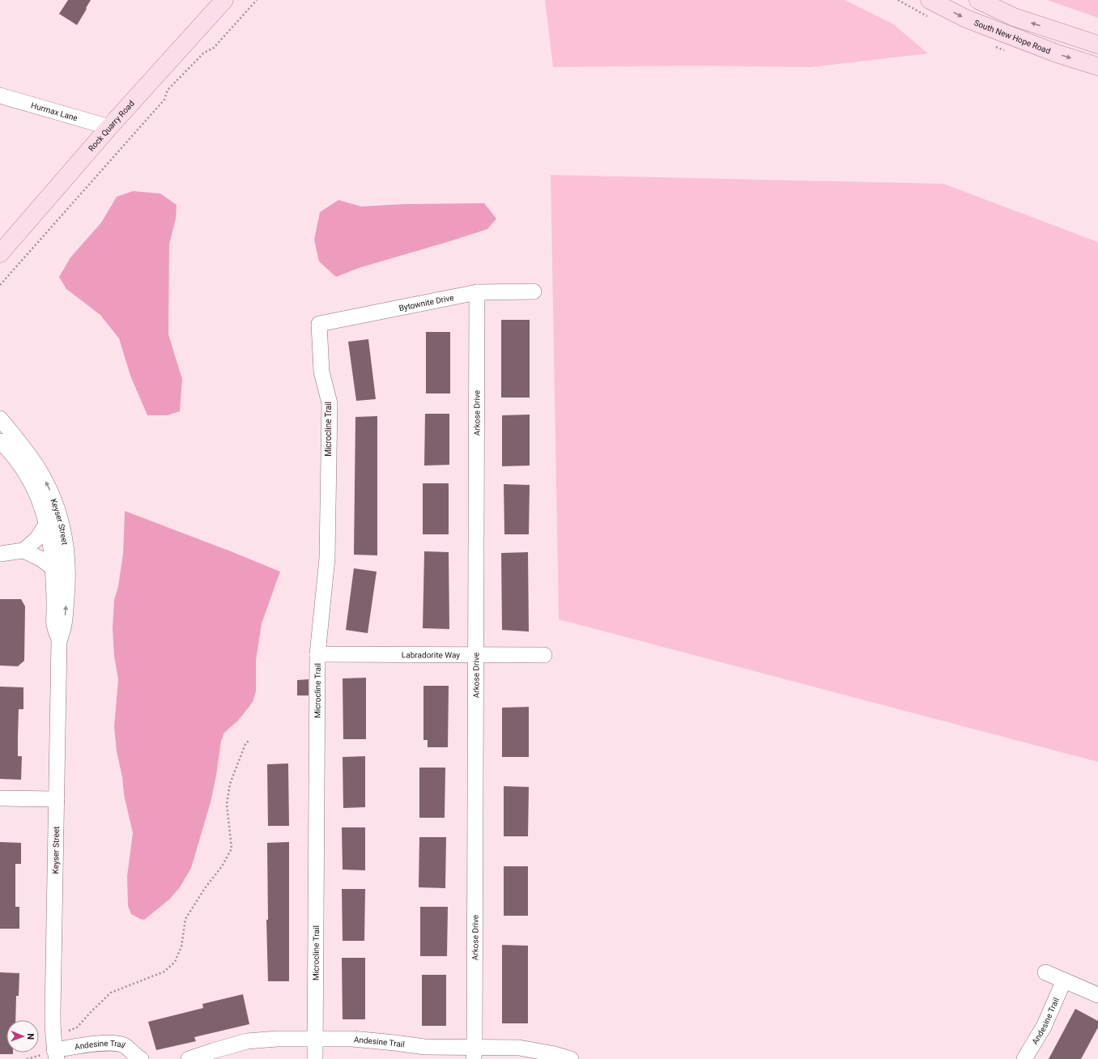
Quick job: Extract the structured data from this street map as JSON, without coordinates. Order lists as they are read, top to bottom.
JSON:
{
  "streets": {
    "main road": ["South New Hope Road", "Rock Quarry Road"],
    "street": [
      "Hurmax Lane",
      "Bytownite Drive",
      "Arkose Drive",
      "Microcline Trail",
      "Keyser Street",
      "Labradorite Way",
      "Andesine Trail"
    ]
  },
  "crossings": [
    ["Hurmax Lane", "Rock Quarry Road"],
    ["Bytownite Drive", "Arkose Drive"],
    ["Bytownite Drive", "Microcline Trail"],
    ["Arkose Drive", "Labradorite Way"],
    ["Arkose Drive", "Andesine Trail"],
    ["Microcline Trail", "Labradorite Way"],
    ["Microcline Trail", "Andesine Trail"],
    ["Keyser Street", "Andesine Trail"]
  ],
  "north": "right"
}
